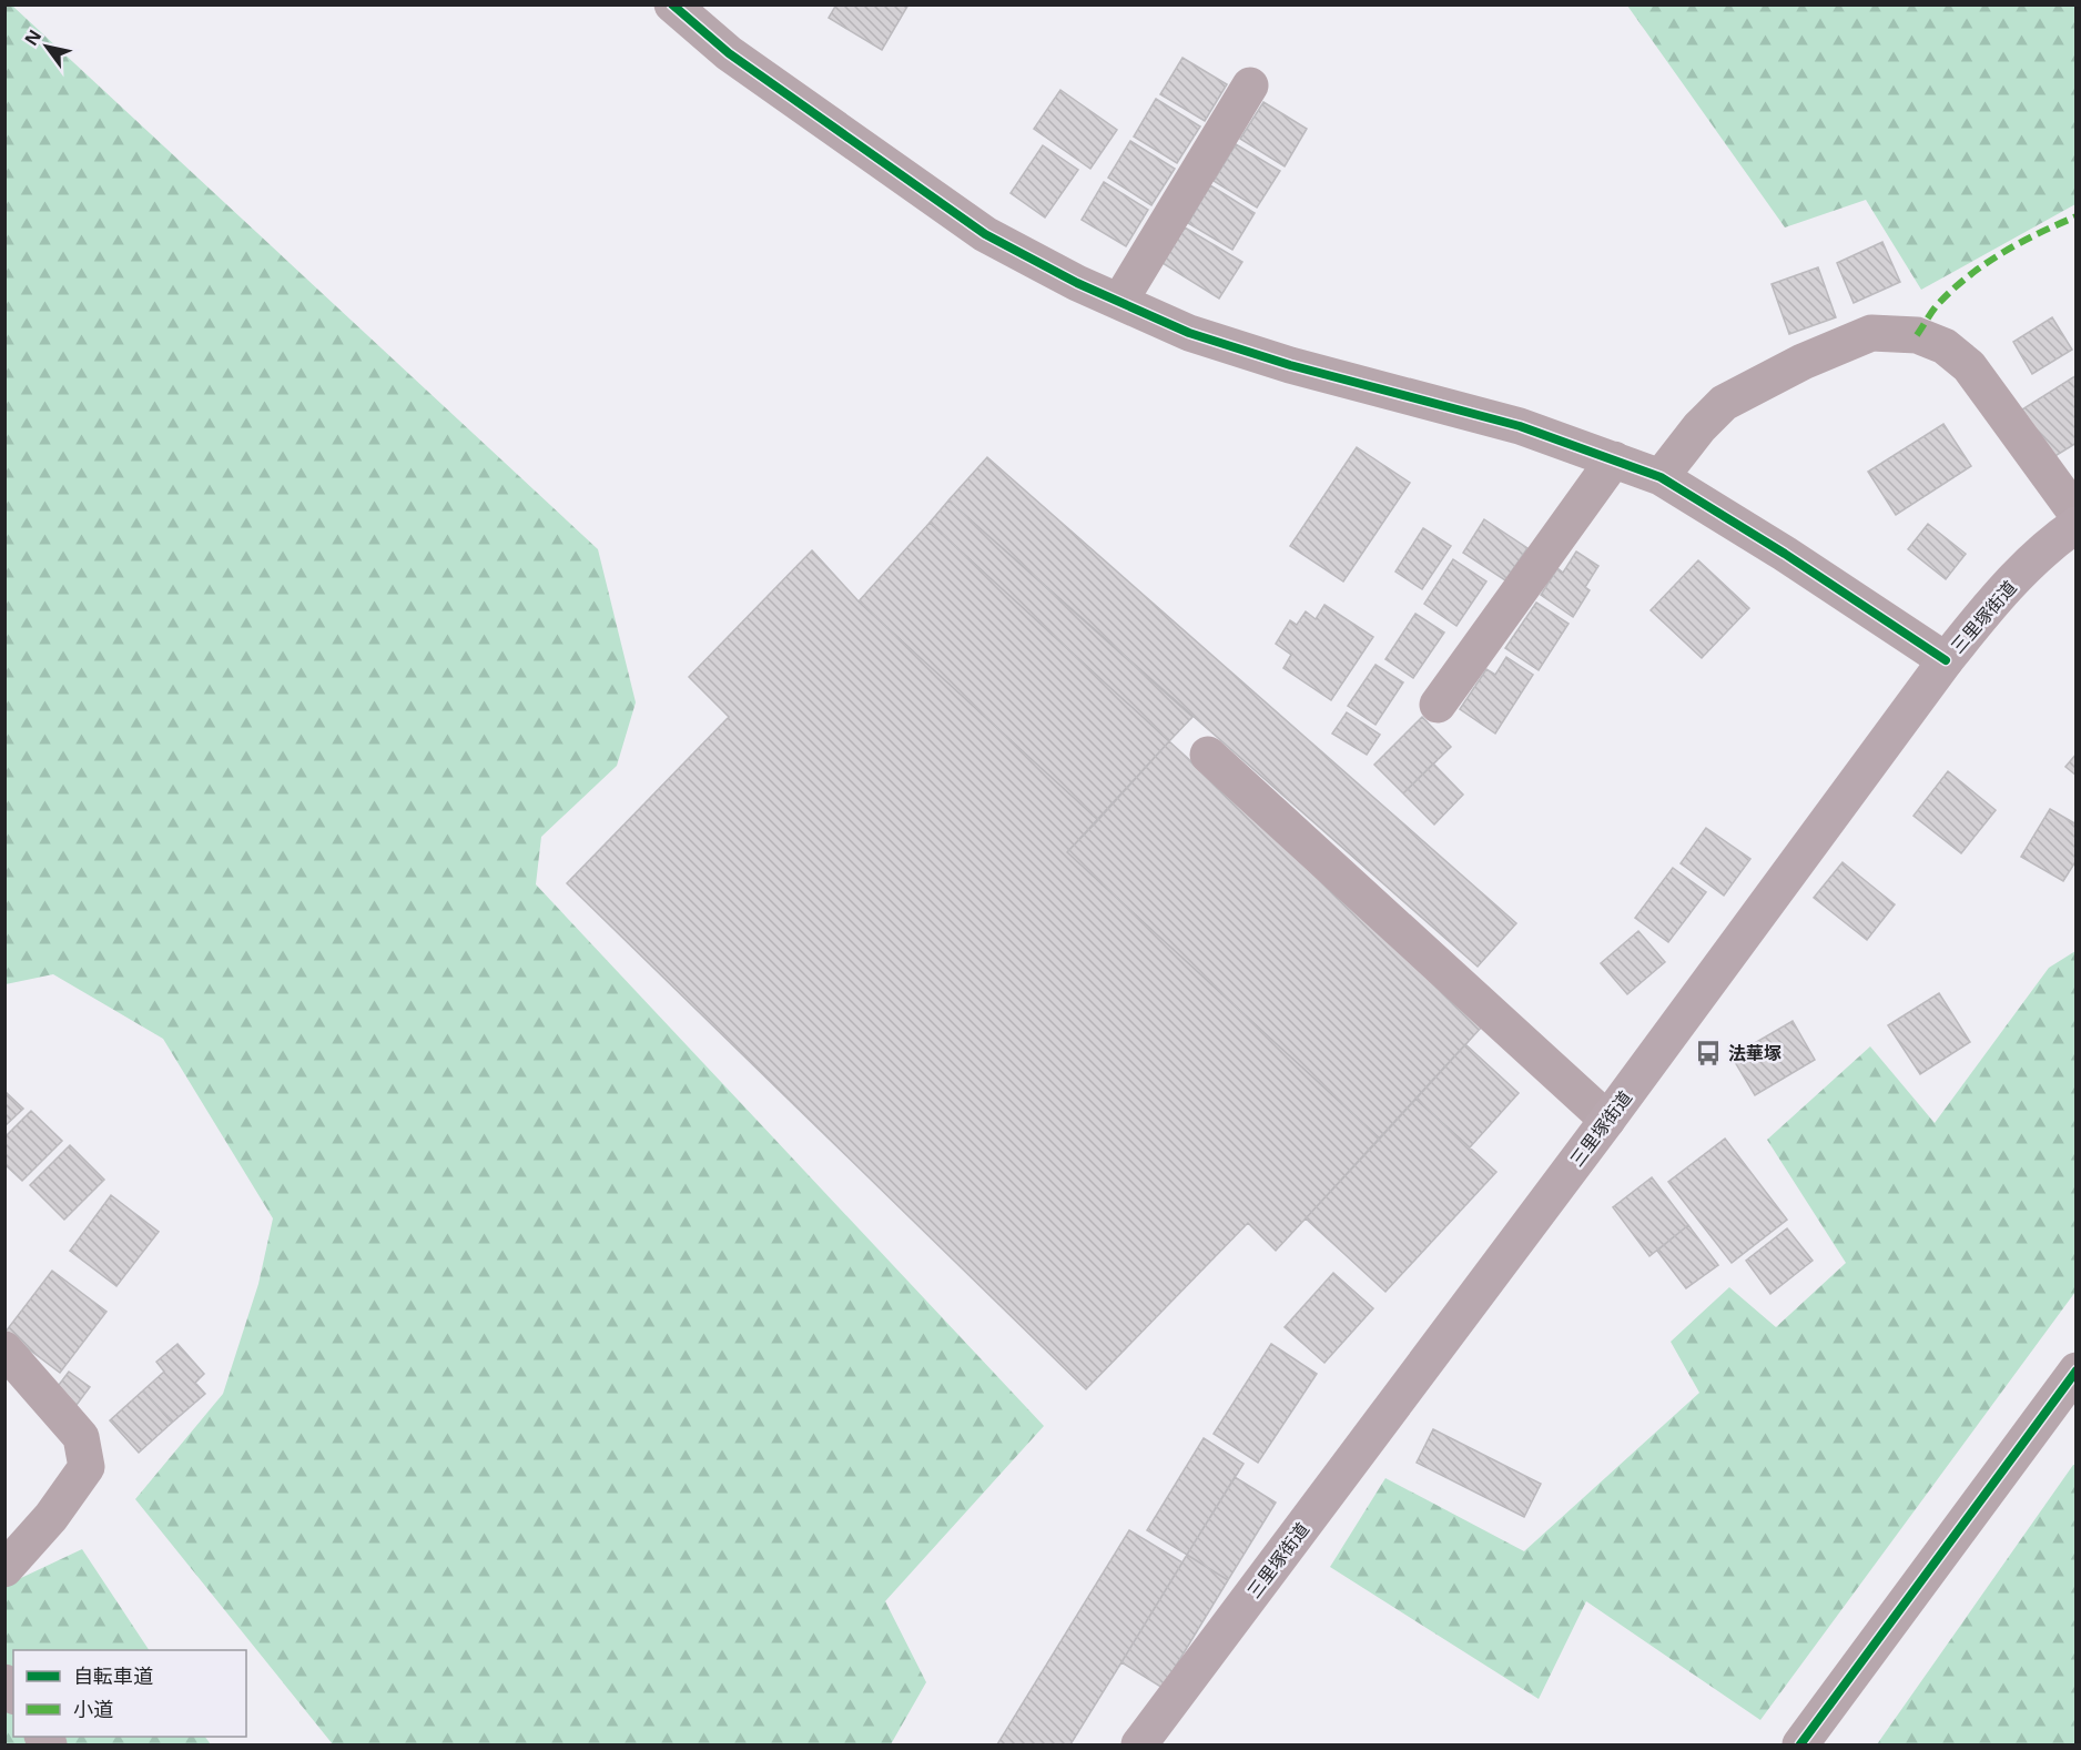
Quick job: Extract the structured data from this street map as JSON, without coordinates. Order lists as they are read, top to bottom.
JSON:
{
  "streets": {
    "main road": ["三里塚街道"]
  },
  "places": {
    "bus stop": ["法華塚"]
  },
  "legend": ["自転車道", "小道"],
  "north": "top left"
}
